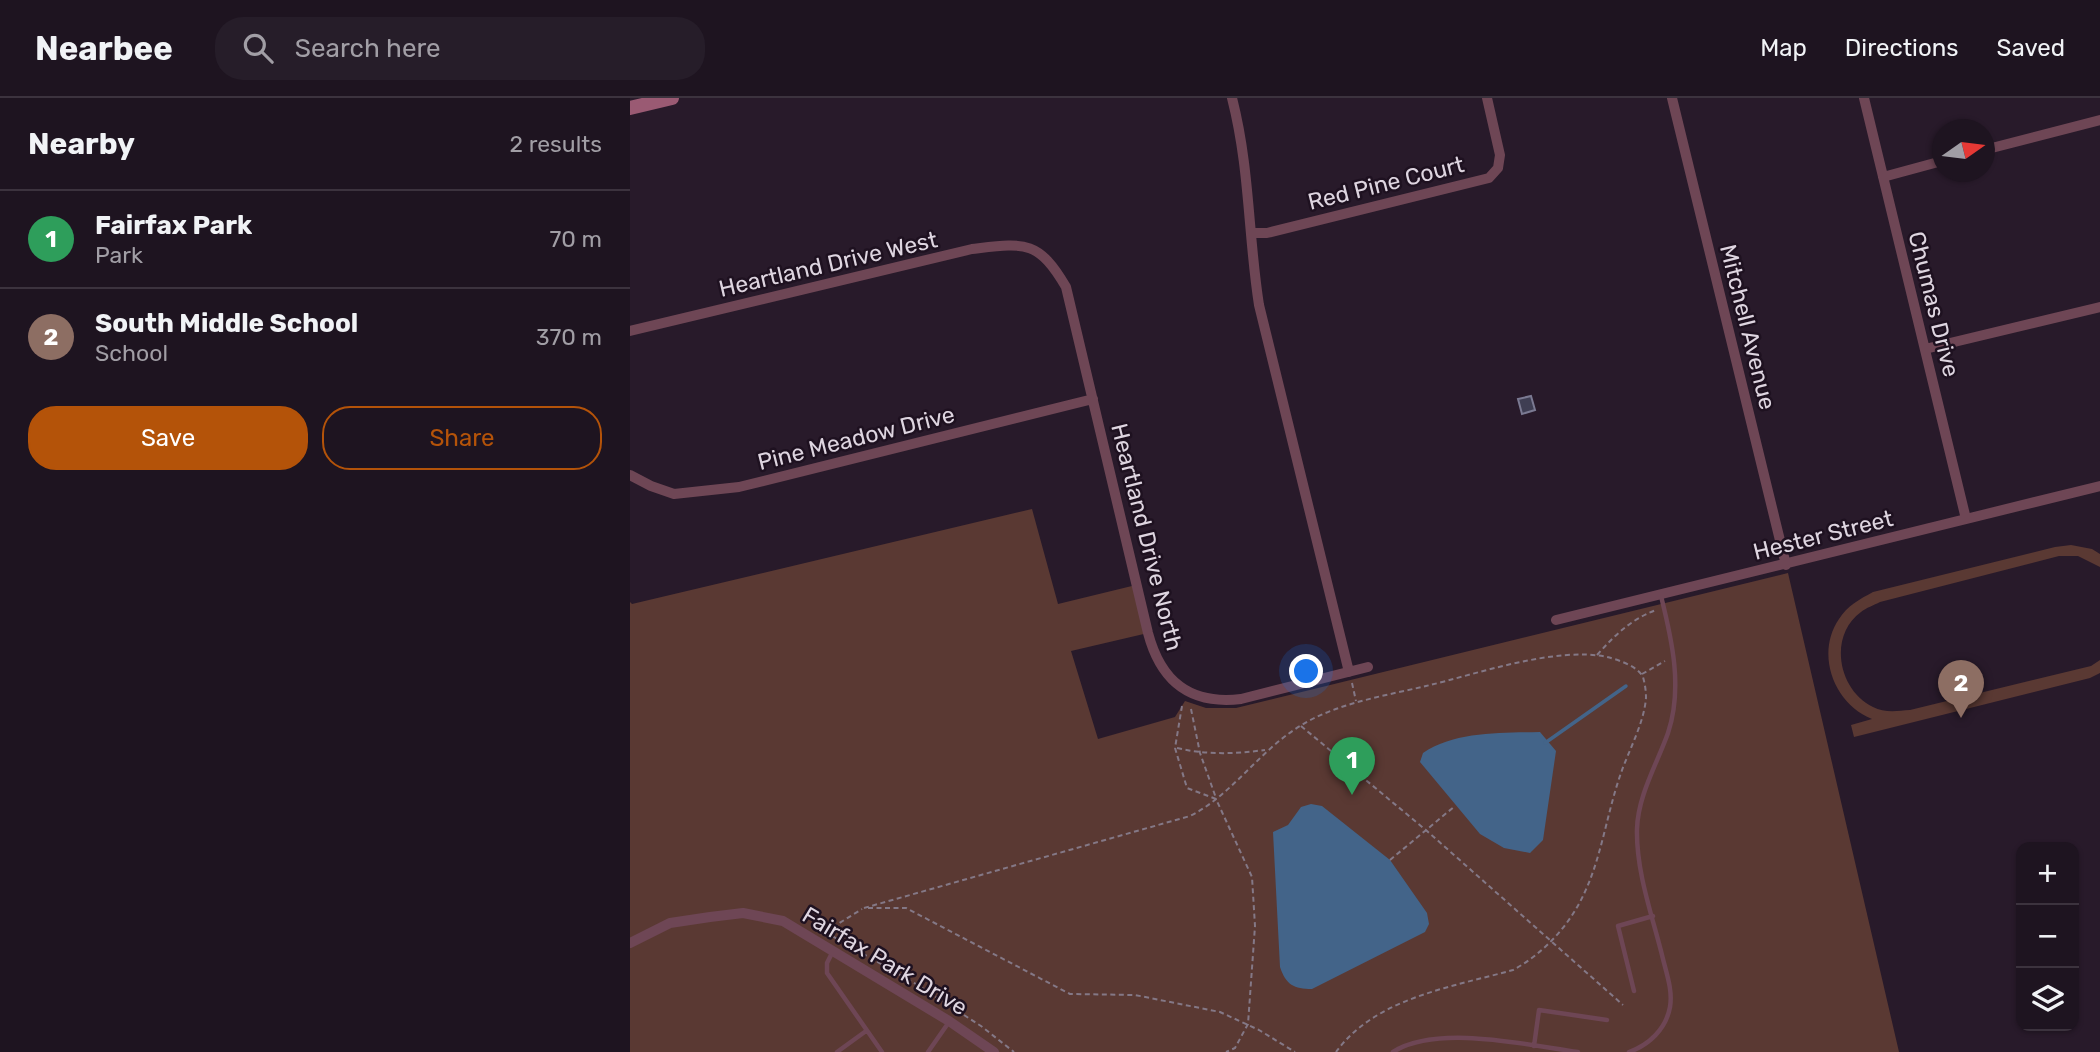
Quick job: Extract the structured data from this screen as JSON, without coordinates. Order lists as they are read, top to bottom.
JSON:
{
  "streets": {
    "street": [
      "Red Pine Court",
      "Heartland Drive West",
      "Chumas Drive",
      "Mitchell Avenue",
      "Pine Meadow Drive",
      "Hester Street",
      "Heartland Drive North",
      "Fairfax Park Drive"
    ]
  },
  "crossings": [
    ["Heartland Drive West", "Heartland Drive North"],
    ["Chumas Drive", "Hester Street"],
    ["Mitchell Avenue", "Hester Street"],
    ["Pine Meadow Drive", "Heartland Drive North"]
  ],
  "north": "right",
  "page": {
    "header": "Nearbee",
    "search": "Search here",
    "nav": ["Map", "Directions", "Saved"],
    "heading": ["Nearby", "2 results"],
    "list": [
      {
        "mark": "1",
        "name": "Fairfax Park",
        "note": "Park",
        "value": "70 m"
      },
      {
        "mark": "2",
        "name": "South Middle School",
        "note": "School",
        "value": "370 m"
      }
    ],
    "buttons": ["Save", "Share"],
    "pins": ["2", "1"],
    "map_buttons": ["+", "−"]
  }
}
